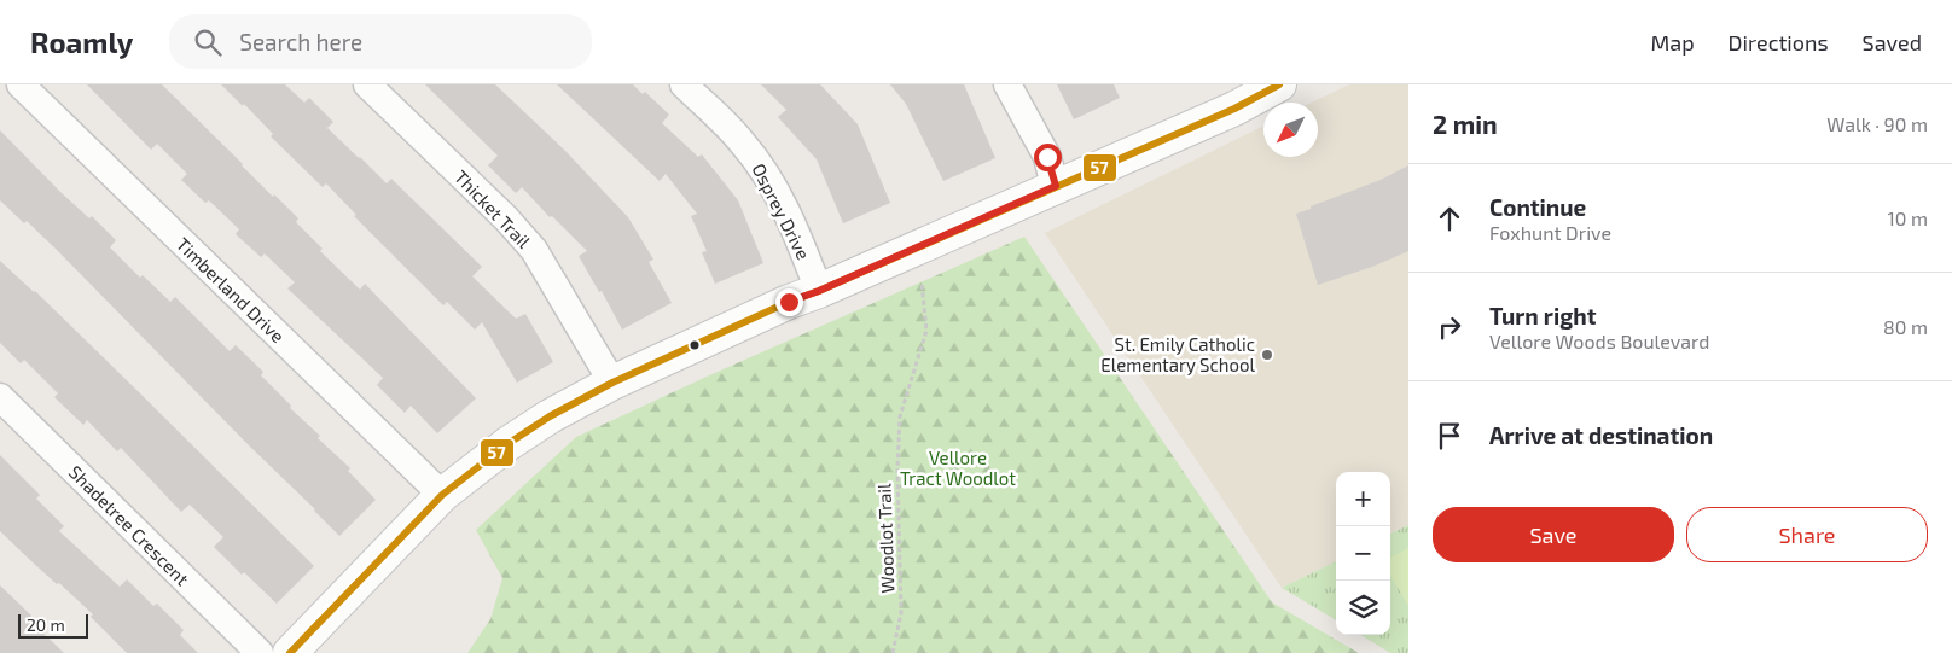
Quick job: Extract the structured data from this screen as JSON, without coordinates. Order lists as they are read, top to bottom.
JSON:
{
  "streets": {
    "street": [
      "Thicket Trail",
      "Osprey Drive",
      "Timberland Drive",
      "Shadetree Crescent"
    ],
    "path": ["Woodlot Trail"]
  },
  "parks": ["Vellore Tract Woodlot"],
  "places": ["St. Emily Catholic Elementary School"],
  "lines": ["transit line 57"],
  "scale_bar": "20 m",
  "north": "bottom left",
  "page": {
    "header": "Roamly",
    "search": "Search here",
    "nav": ["Map", "Directions", "Saved"],
    "heading": ["2 min", "Walk · 90 m"],
    "list": [
      ["Continue", "Foxhunt Drive", "10 m"],
      ["Turn right", "Vellore Woods Boulevard", "80 m"],
      "Arrive at destination"
    ],
    "map_buttons": ["+", "−"],
    "buttons": ["Save", "Share"],
    "scale": "20 m"
  }
}
